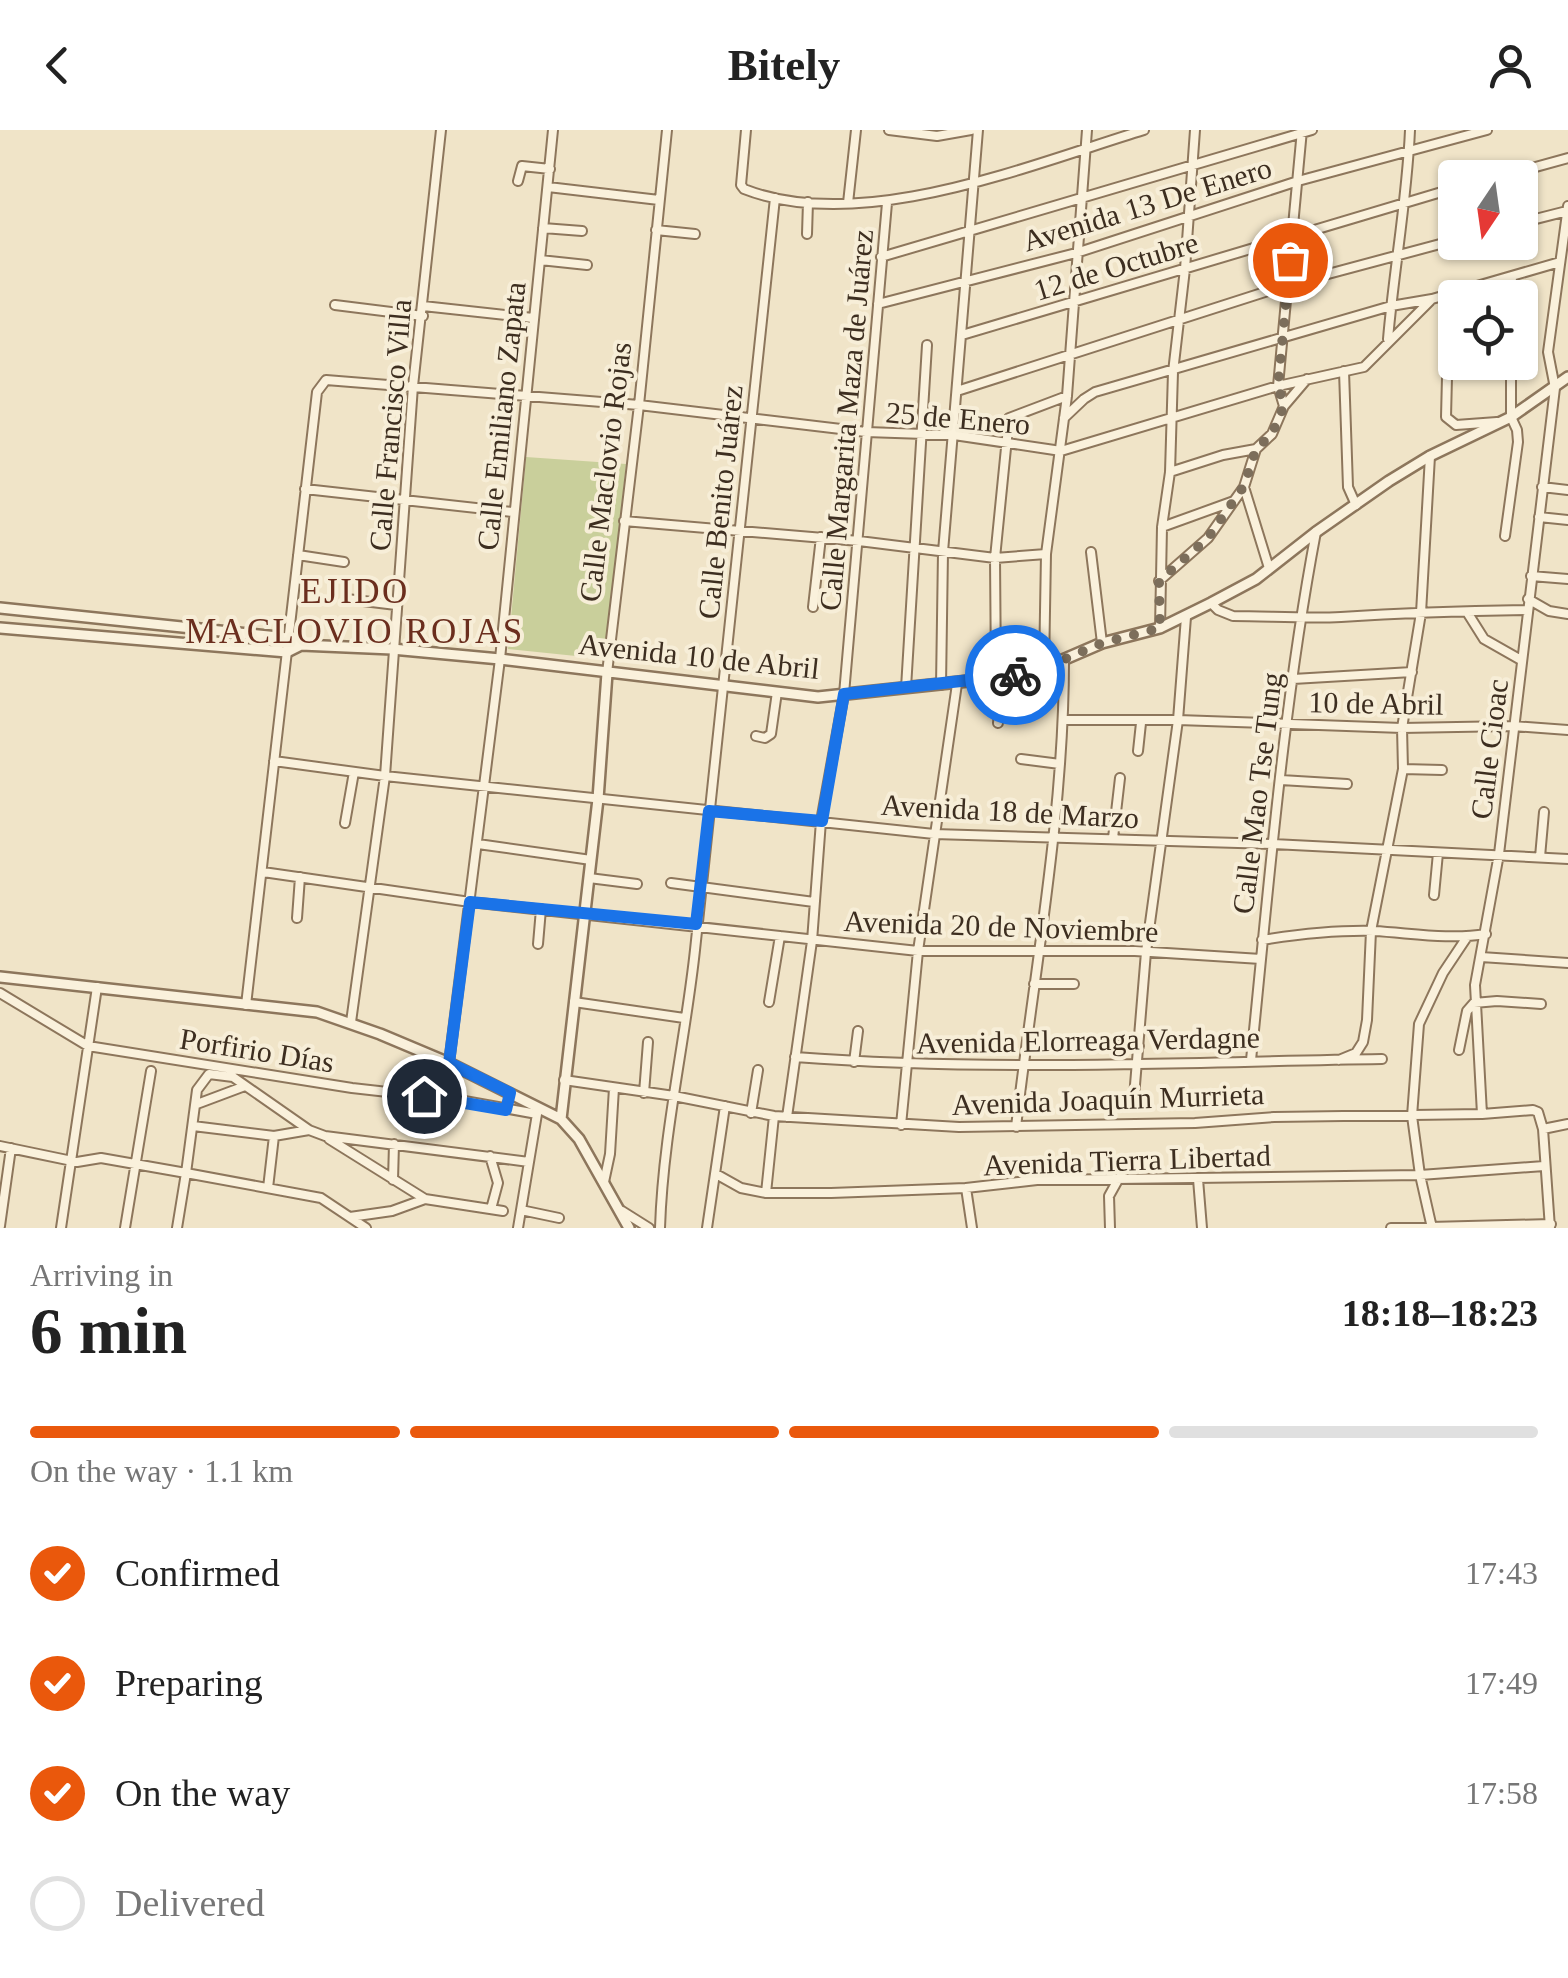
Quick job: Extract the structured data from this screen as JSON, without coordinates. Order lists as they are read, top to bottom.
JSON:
{
  "streets": {
    "street": [
      "Avenida 13 De Enero",
      "12 de Octubre",
      "Calle Emiliano Zapata",
      "25 de Enero",
      "Calle Margarita Maza de Juárez",
      "Calle Francisco Villa",
      "Calle Maclovio Rojas",
      "Calle Benito Juárez",
      "Avenida 10 de Abril",
      "10 de Abril",
      "Calle Cioac",
      "Calle Mao Tse Tung",
      "Avenida 18 de Marzo",
      "Avenida 20 de Noviembre",
      "Avenida Elorreaga Verdagne",
      "Porfirio Días",
      "Avenida Joaquín Murrieta",
      "Avenida Tierra Libertad"
    ]
  },
  "crossings": [
    ["Avenida 13 De Enero", "Calle Margarita Maza de Juárez"],
    ["Calle Emiliano Zapata", "25 de Enero"],
    ["Calle Emiliano Zapata", "Avenida 10 de Abril"],
    ["Calle Emiliano Zapata", "Avenida 18 de Marzo"],
    ["Calle Emiliano Zapata", "Avenida 20 de Noviembre"],
    ["25 de Enero", "Calle Margarita Maza de Juárez"],
    ["25 de Enero", "Calle Francisco Villa"],
    ["25 de Enero", "Calle Maclovio Rojas"],
    ["25 de Enero", "Calle Benito Juárez"],
    ["Calle Margarita Maza de Juárez", "Avenida 10 de Abril"],
    ["Calle Margarita Maza de Juárez", "Avenida 18 de Marzo"],
    ["Calle Margarita Maza de Juárez", "Avenida 20 de Noviembre"],
    ["Calle Margarita Maza de Juárez", "Avenida Elorreaga Verdagne"],
    ["Calle Margarita Maza de Juárez", "Avenida Joaquín Murrieta"],
    ["Calle Francisco Villa", "Avenida 10 de Abril"],
    ["Calle Francisco Villa", "Avenida 18 de Marzo"],
    ["Calle Francisco Villa", "Avenida 20 de Noviembre"],
    ["Calle Maclovio Rojas", "Avenida 10 de Abril"],
    ["Calle Maclovio Rojas", "Avenida 18 de Marzo"],
    ["Calle Maclovio Rojas", "Avenida 20 de Noviembre"],
    ["Calle Maclovio Rojas", "Avenida Joaquín Murrieta"],
    ["Calle Benito Juárez", "Avenida 10 de Abril"],
    ["Calle Benito Juárez", "Avenida 18 de Marzo"],
    ["Calle Benito Juárez", "Avenida 20 de Noviembre"],
    ["Calle Benito Juárez", "Avenida Joaquín Murrieta"],
    ["Avenida 10 de Abril", "Calle Cioac"],
    ["Avenida 10 de Abril", "Calle Mao Tse Tung"],
    ["10 de Abril", "Calle Cioac"],
    ["10 de Abril", "Calle Mao Tse Tung"],
    ["Calle Cioac", "Avenida 18 de Marzo"],
    ["Calle Cioac", "Avenida Joaquín Murrieta"],
    ["Calle Mao Tse Tung", "Avenida 18 de Marzo"],
    ["Calle Mao Tse Tung", "Avenida 20 de Noviembre"],
    ["Calle Mao Tse Tung", "Avenida Elorreaga Verdagne"]
  ],
  "districts": ["EJIDO MACLOVIO ROJAS"],
  "north": "bottom",
  "page": {
    "header": "Bitely",
    "heading": ["6 min", "Arriving in", "18:18–18:23"],
    "bar": "On the way · 1.1 km",
    "list": [
      ["Confirmed", "17:43"],
      ["Preparing", "17:49"],
      ["On the way", "17:58"],
      "Delivered"
    ]
  }
}
